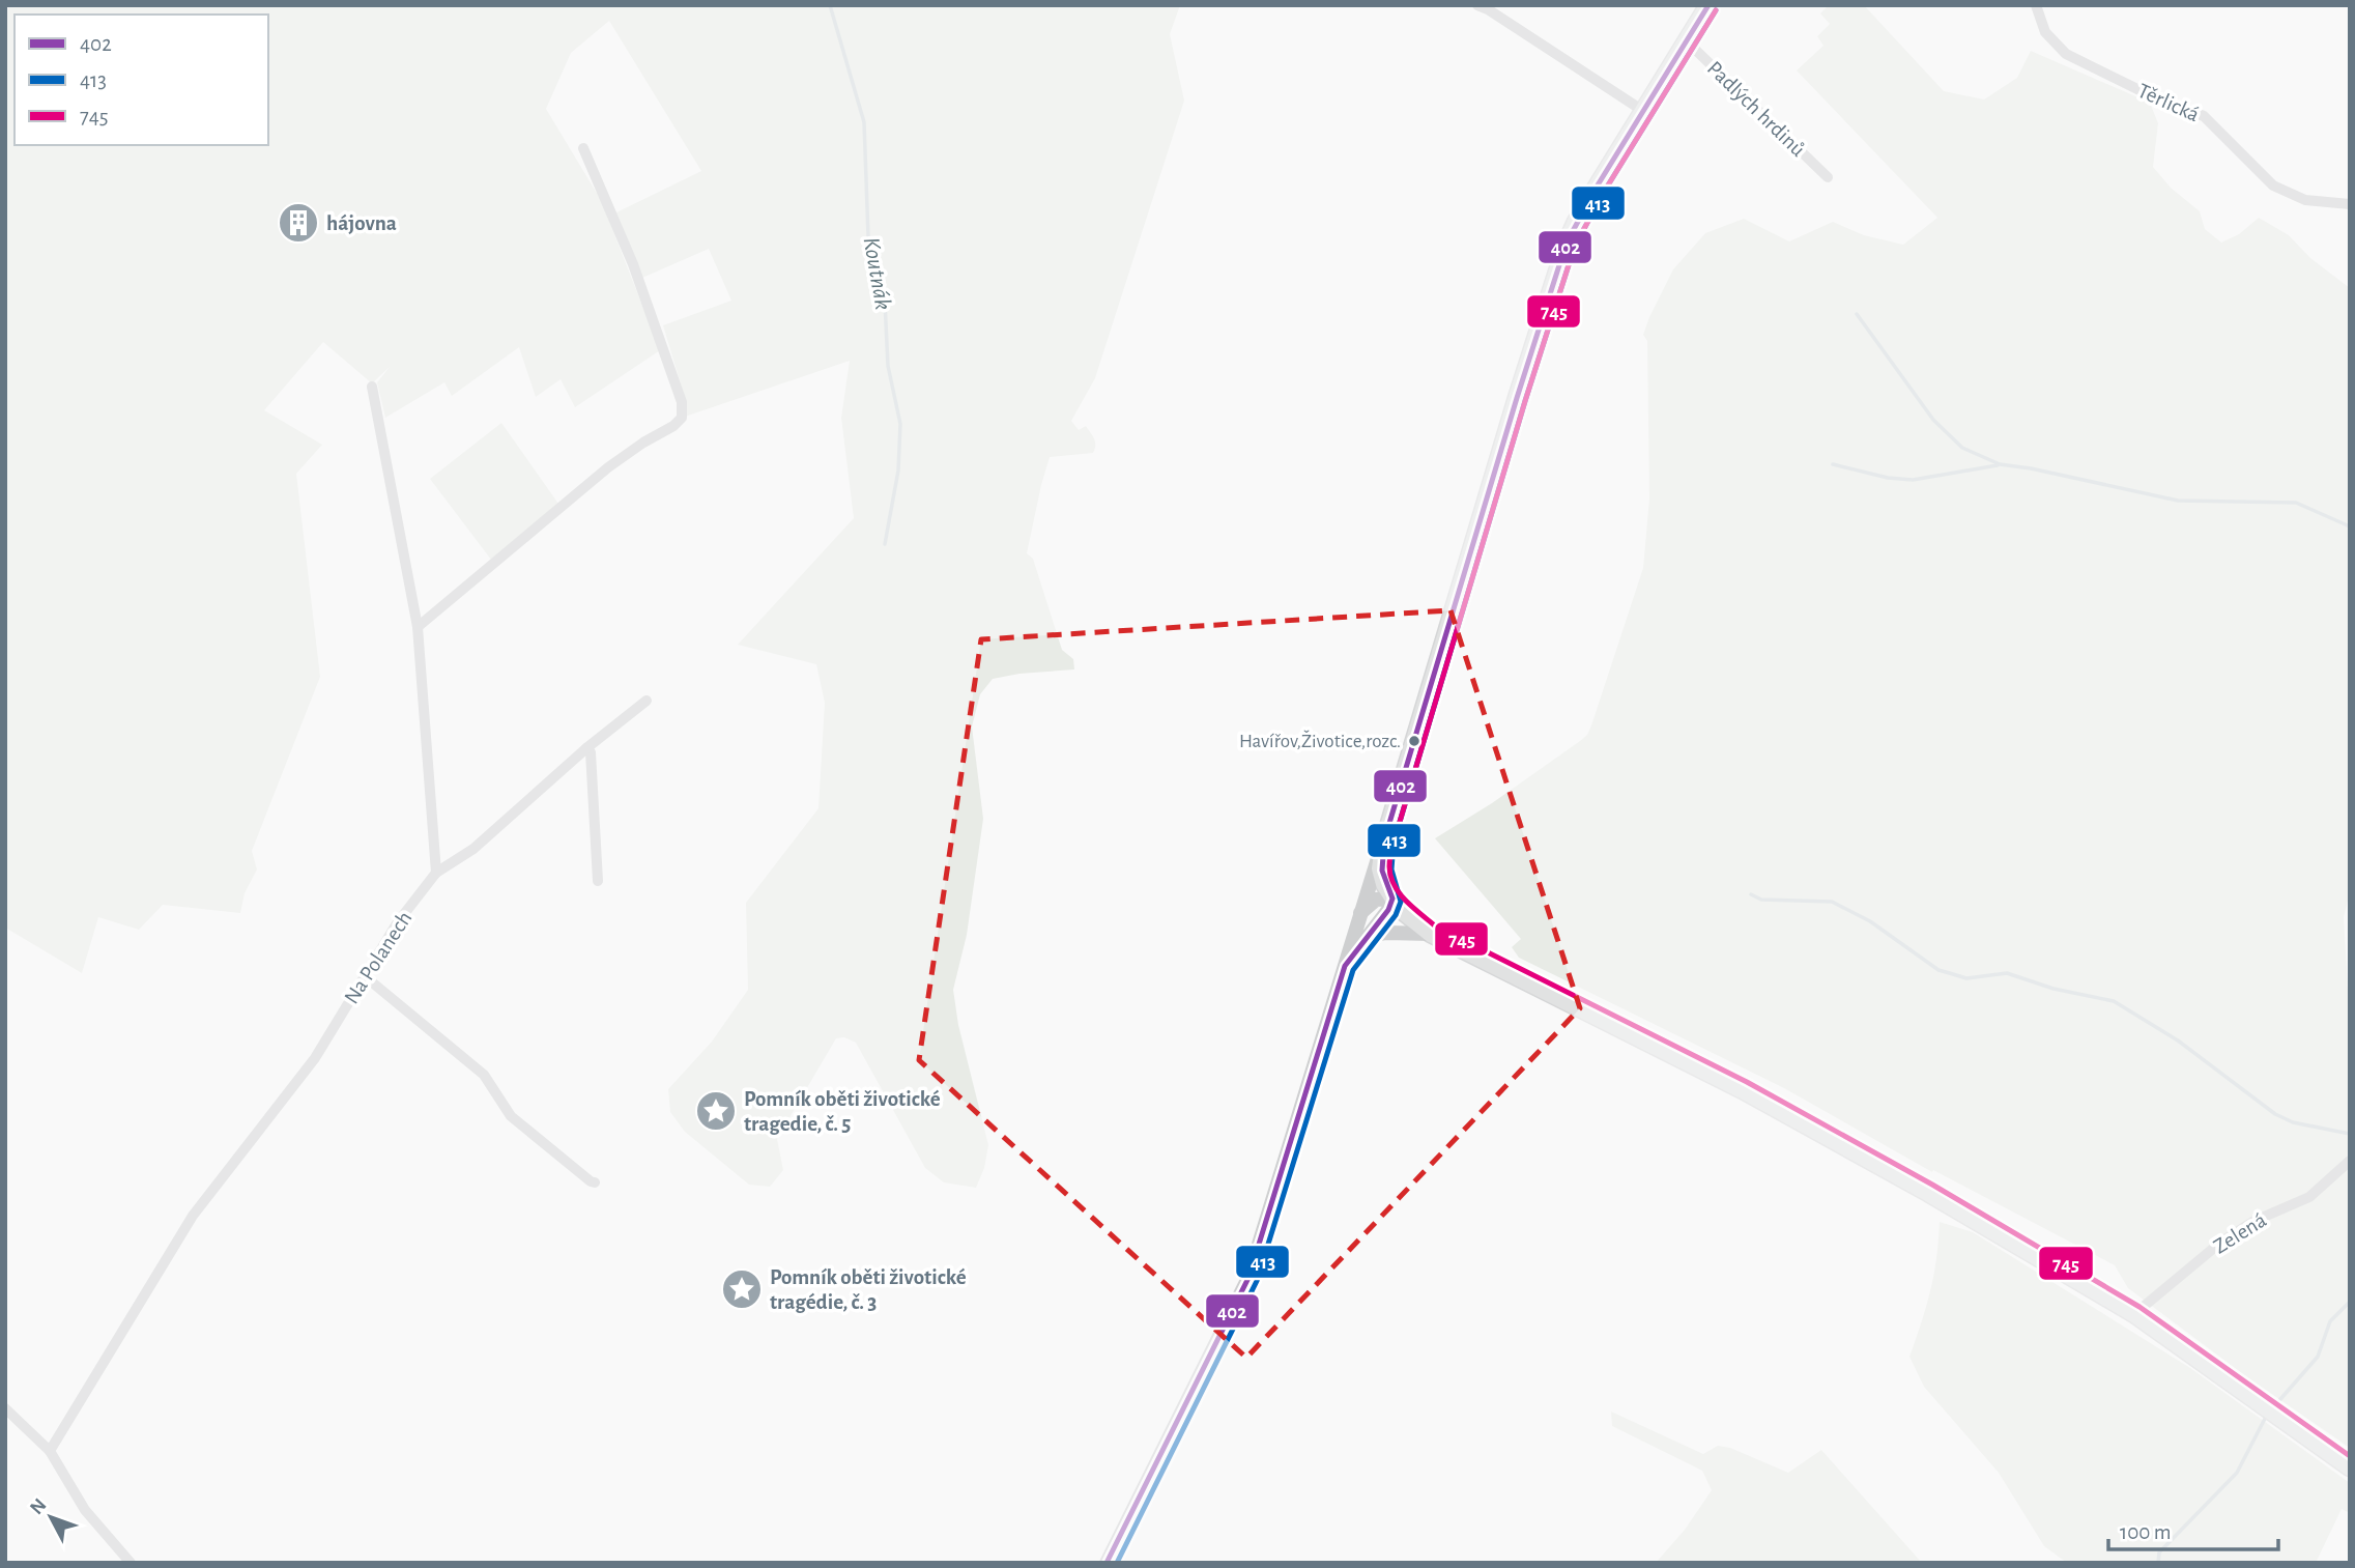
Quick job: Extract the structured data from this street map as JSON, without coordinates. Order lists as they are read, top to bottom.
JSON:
{
  "streets": {
    "main road": ["Padlých hrdinů"],
    "street": ["Těrlická", "Na Polanech", "Zelená"]
  },
  "water": ["Koutnák"],
  "places": {
    "building": ["hájovna"],
    "other": ["Havířov,Životice,rozc."],
    "place": ["Pomník oběti životické tragedie, č. 5", "Pomník oběti životické tragédie, č. 3"]
  },
  "lines": ["transit line 402", "transit line 413", "transit line 745"],
  "legend": ["402", "413", "745"],
  "scale_bar": "100 m",
  "north": "top left"
}
